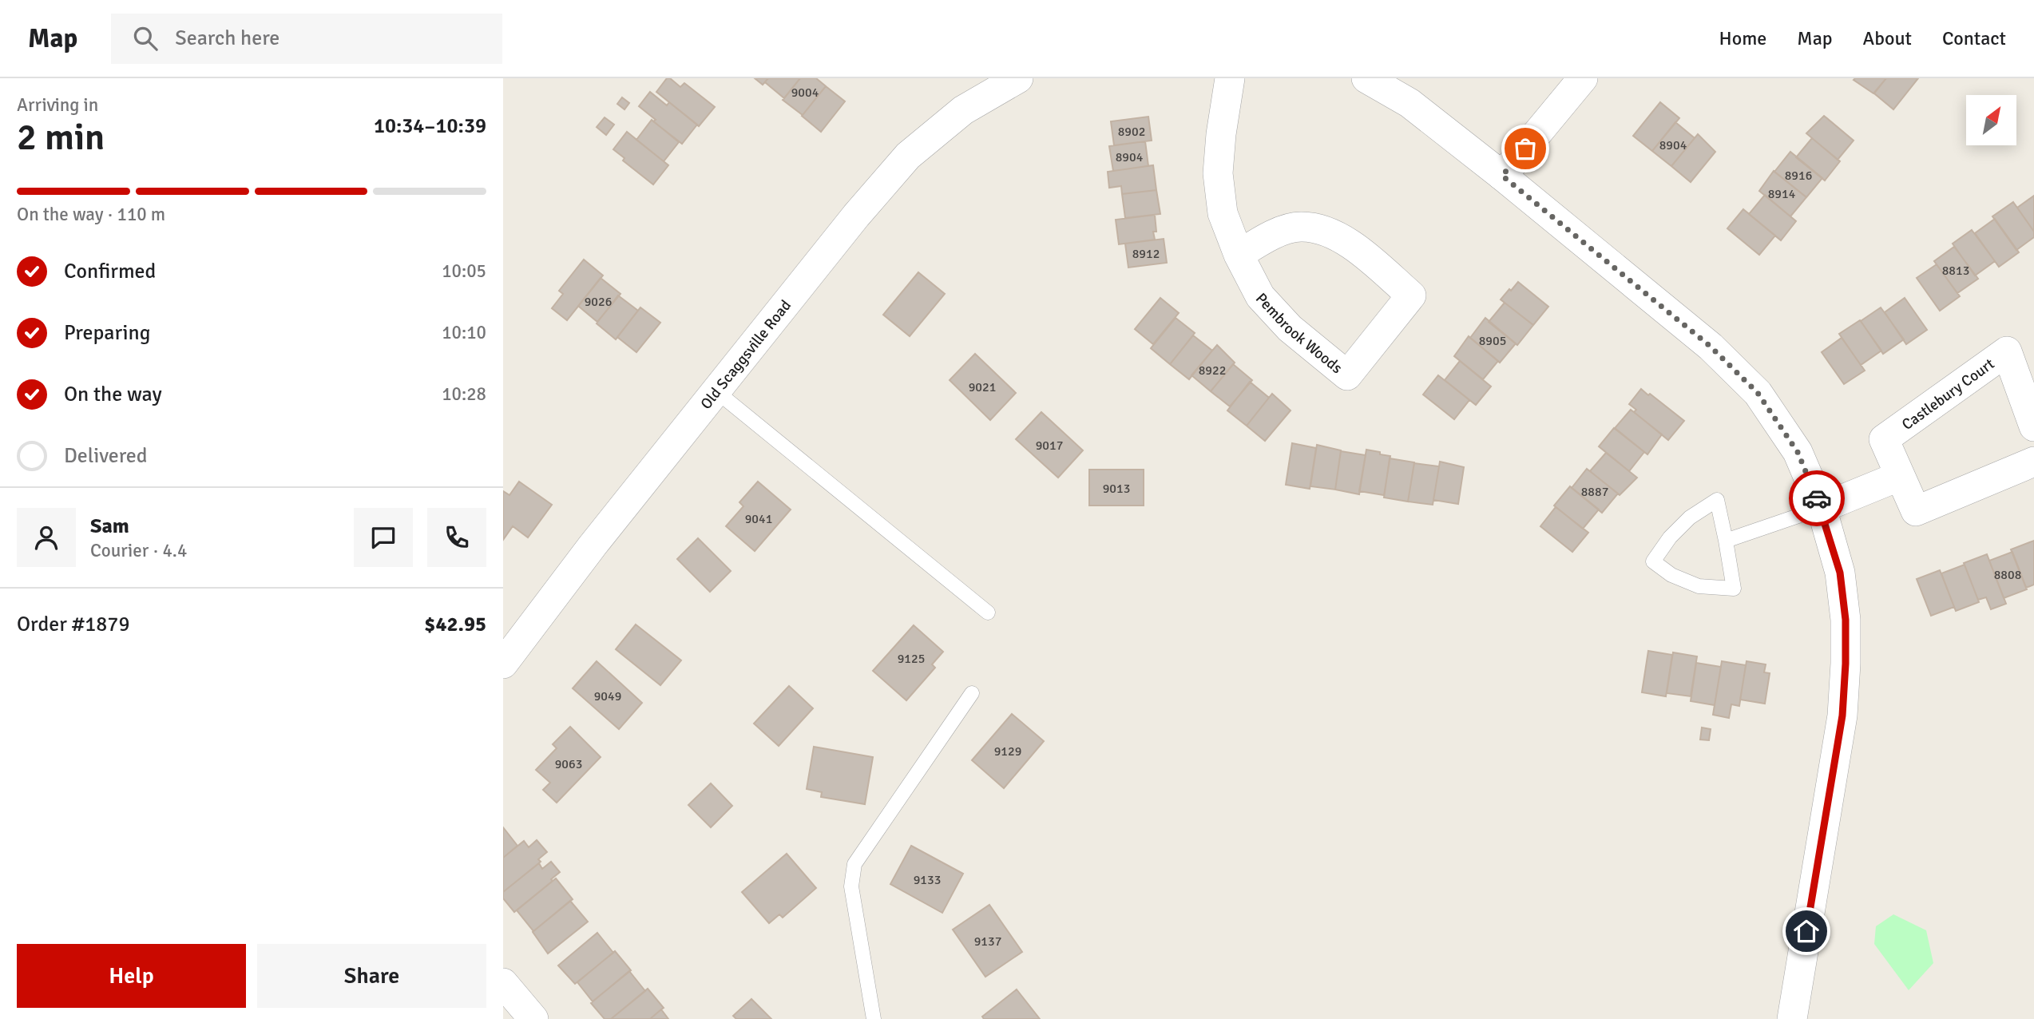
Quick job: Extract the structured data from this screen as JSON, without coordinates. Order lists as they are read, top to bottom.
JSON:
{
  "streets": {
    "street": ["Pembrook Woods", "Old Scaggsville Road", "Castlebury Court"]
  },
  "house_numbers": [
    "9004",
    "8902",
    "8904",
    "8904",
    "8916",
    "8914",
    "8912",
    "8813",
    "9026",
    "8905",
    "8922",
    "9021",
    "9017",
    "9013",
    "8887",
    "9041",
    "8808",
    "9125",
    "9049",
    "9129",
    "9063",
    "9133",
    "9137"
  ],
  "north": "top right",
  "page": {
    "header": "Map",
    "search": "Search here",
    "nav": [
      "Home",
      "Map",
      "About",
      "Contact"
    ],
    "heading": ["2 min", "Arriving in", "10:34–10:39"],
    "panel": [
      "Sam",
      "Courier · 4.4",
      "Order #1879",
      "$42.95"
    ],
    "bar": "On the way · 110 m",
    "list": [
      ["Confirmed", "10:05"],
      ["Preparing", "10:10"],
      ["On the way", "10:28"],
      "Delivered"
    ],
    "buttons": ["Help", "Share"]
  }
}
